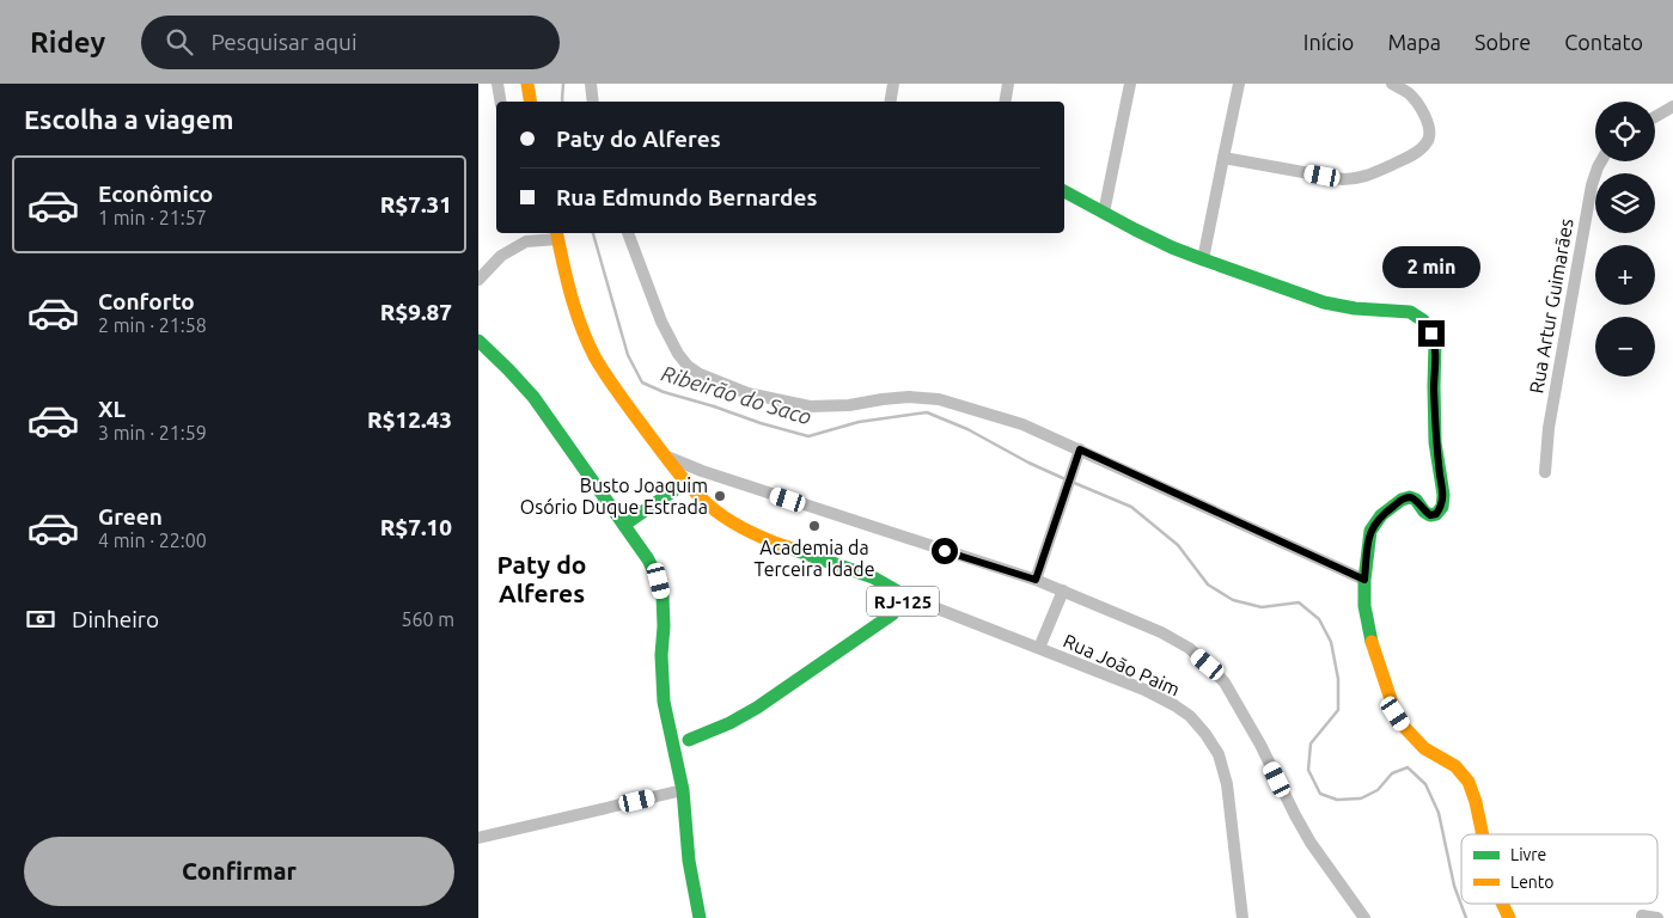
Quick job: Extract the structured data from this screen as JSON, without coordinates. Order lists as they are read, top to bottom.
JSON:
{
  "streets": {
    "main road": ["RJ-125"],
    "street": ["Rua Artur Guimarães", "Rua João Paim"]
  },
  "crossings": [
    ["RJ-125", "Rua João Paim"]
  ],
  "districts": ["Paty do Alferes"],
  "water": ["Ribeirão do Saco"],
  "places": ["Busto Joaquim Osório Duque Estrada", "Academia da Terceira Idade"],
  "legend": ["Livre", "Lento"],
  "page": {
    "header": "Ridey",
    "search": "Pesquisar aqui",
    "nav": [
      "Início",
      "Mapa",
      "Sobre",
      "Contato"
    ],
    "heading": "Escolha a viagem",
    "map_buttons": ["+", "−"],
    "banner": ["Paty do Alferes", "Rua Edmundo Bernardes"],
    "list": [
      {
        "name": "Econômico",
        "note": "1 min · 21:57",
        "value": "R$7.31"
      },
      {
        "name": "Conforto",
        "note": "2 min · 21:58",
        "value": "R$9.87"
      },
      {
        "name": "XL",
        "note": "3 min · 21:59",
        "value": "R$12.43"
      },
      {
        "name": "Green",
        "note": "4 min · 22:00",
        "value": "R$7.10"
      }
    ],
    "bubble": "2 min",
    "pay": ["Dinheiro", "560 m"],
    "buttons": "Confirmar"
  }
}
